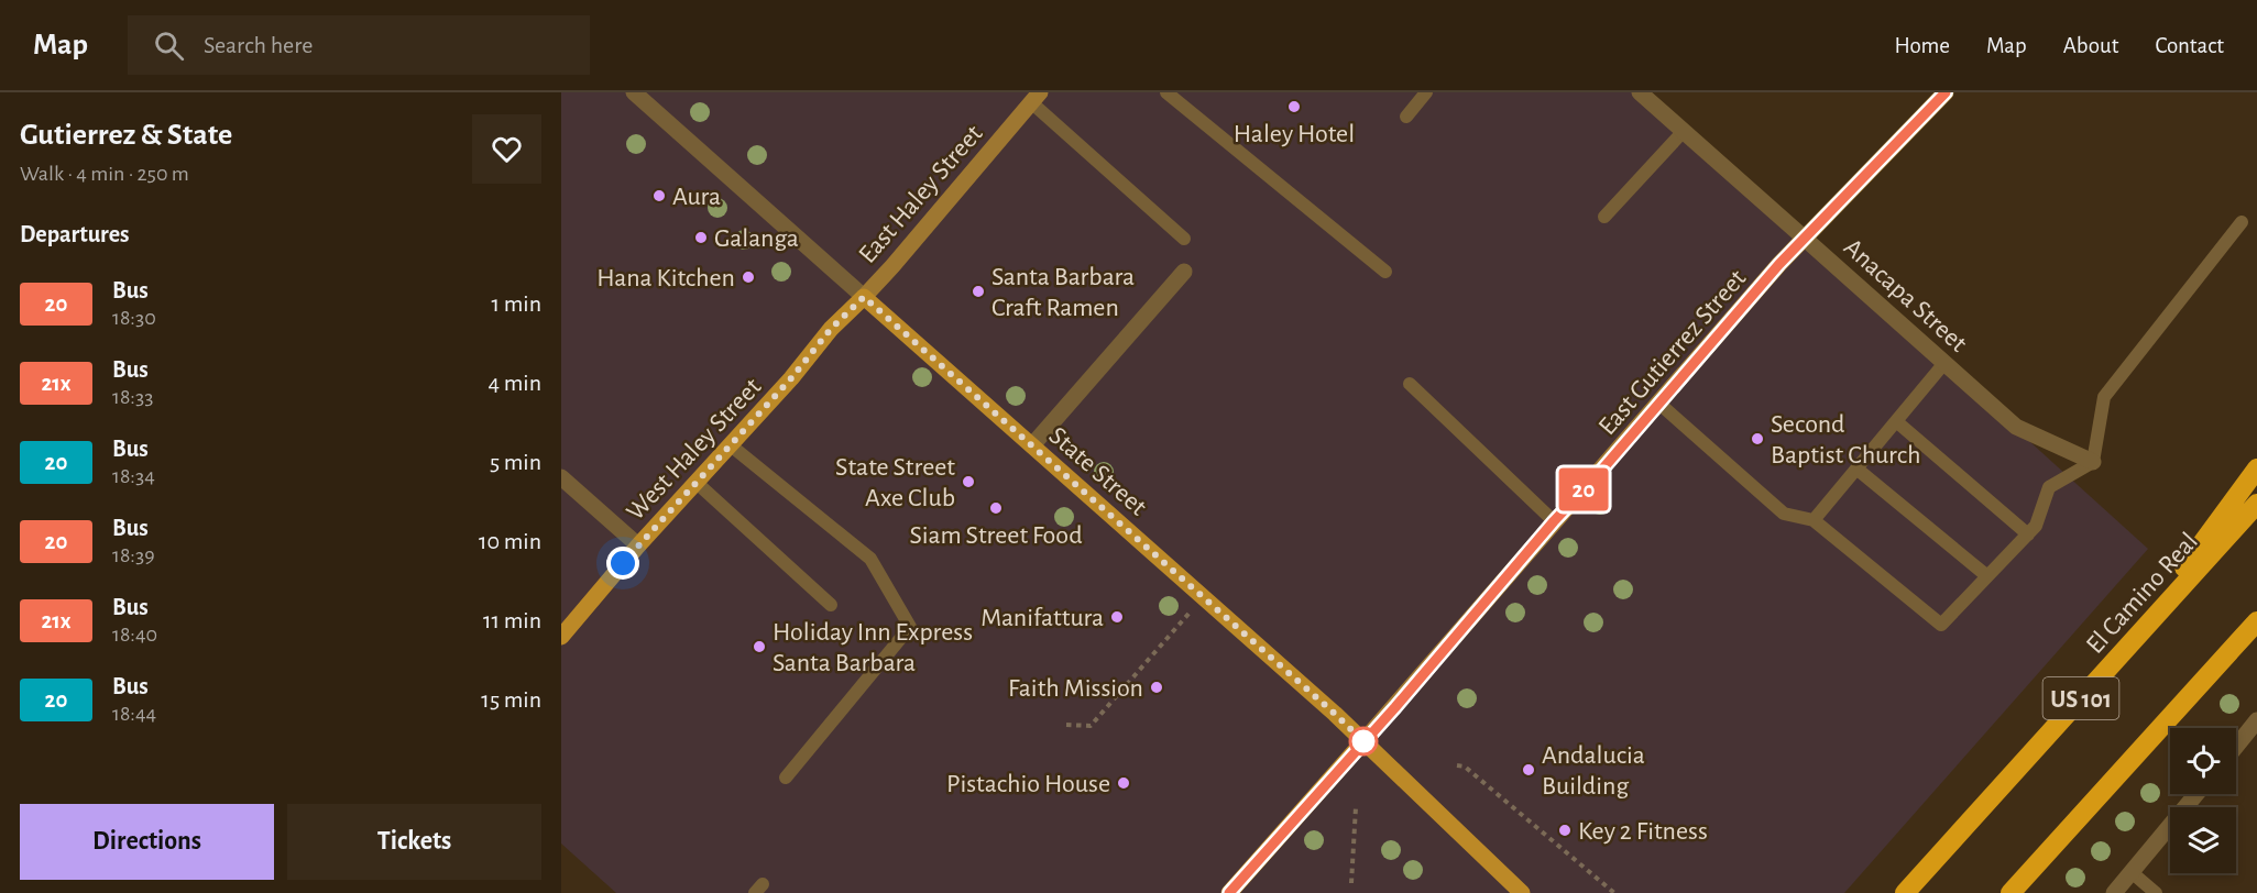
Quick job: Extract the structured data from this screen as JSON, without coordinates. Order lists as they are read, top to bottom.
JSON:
{
  "streets": {
    "highway": ["El Camino Real", "US 101"],
    "main road": [
      "East Haley Street",
      "East Gutierrez Street",
      "West Haley Street",
      "State Street"
    ],
    "street": ["Anacapa Street"]
  },
  "crossings": [
    ["East Haley Street", "West Haley Street"],
    ["East Haley Street", "State Street"],
    ["Anacapa Street", "East Gutierrez Street"],
    ["East Gutierrez Street", "State Street"],
    ["West Haley Street", "State Street"]
  ],
  "places": [
    "Haley Hotel",
    "Aura",
    "Galanga",
    "Hana Kitchen",
    "Santa Barbara Craft Ramen",
    "Second Baptist Church",
    "State Street Axe Club",
    "Siam Street Food",
    "Manifattura",
    "Holiday Inn Express Santa Barbara",
    "Faith Mission",
    "Andalucia Building",
    "Pistachio House",
    "Key 2 Fitness"
  ],
  "lines": ["bus line 20"],
  "page": {
    "header": "Map",
    "search": "Search here",
    "nav": [
      "Home",
      "Map",
      "About",
      "Contact"
    ],
    "heading": [
      ["Gutierrez & State", "Walk · 4 min · 250 m"],
      "Departures"
    ],
    "on_map": "20",
    "list": [
      {
        "mark": "20",
        "name": "Bus",
        "note": "18:30",
        "value": "1 min"
      },
      {
        "mark": "21x",
        "name": "Bus",
        "note": "18:33",
        "value": "4 min"
      },
      {
        "mark": "20",
        "name": "Bus",
        "note": "18:34",
        "value": "5 min"
      },
      {
        "mark": "20",
        "name": "Bus",
        "note": "18:39",
        "value": "10 min"
      },
      {
        "mark": "21x",
        "name": "Bus",
        "note": "18:40",
        "value": "11 min"
      },
      {
        "mark": "20",
        "name": "Bus",
        "note": "18:44",
        "value": "15 min"
      }
    ],
    "buttons": ["Directions", "Tickets"]
  }
}
